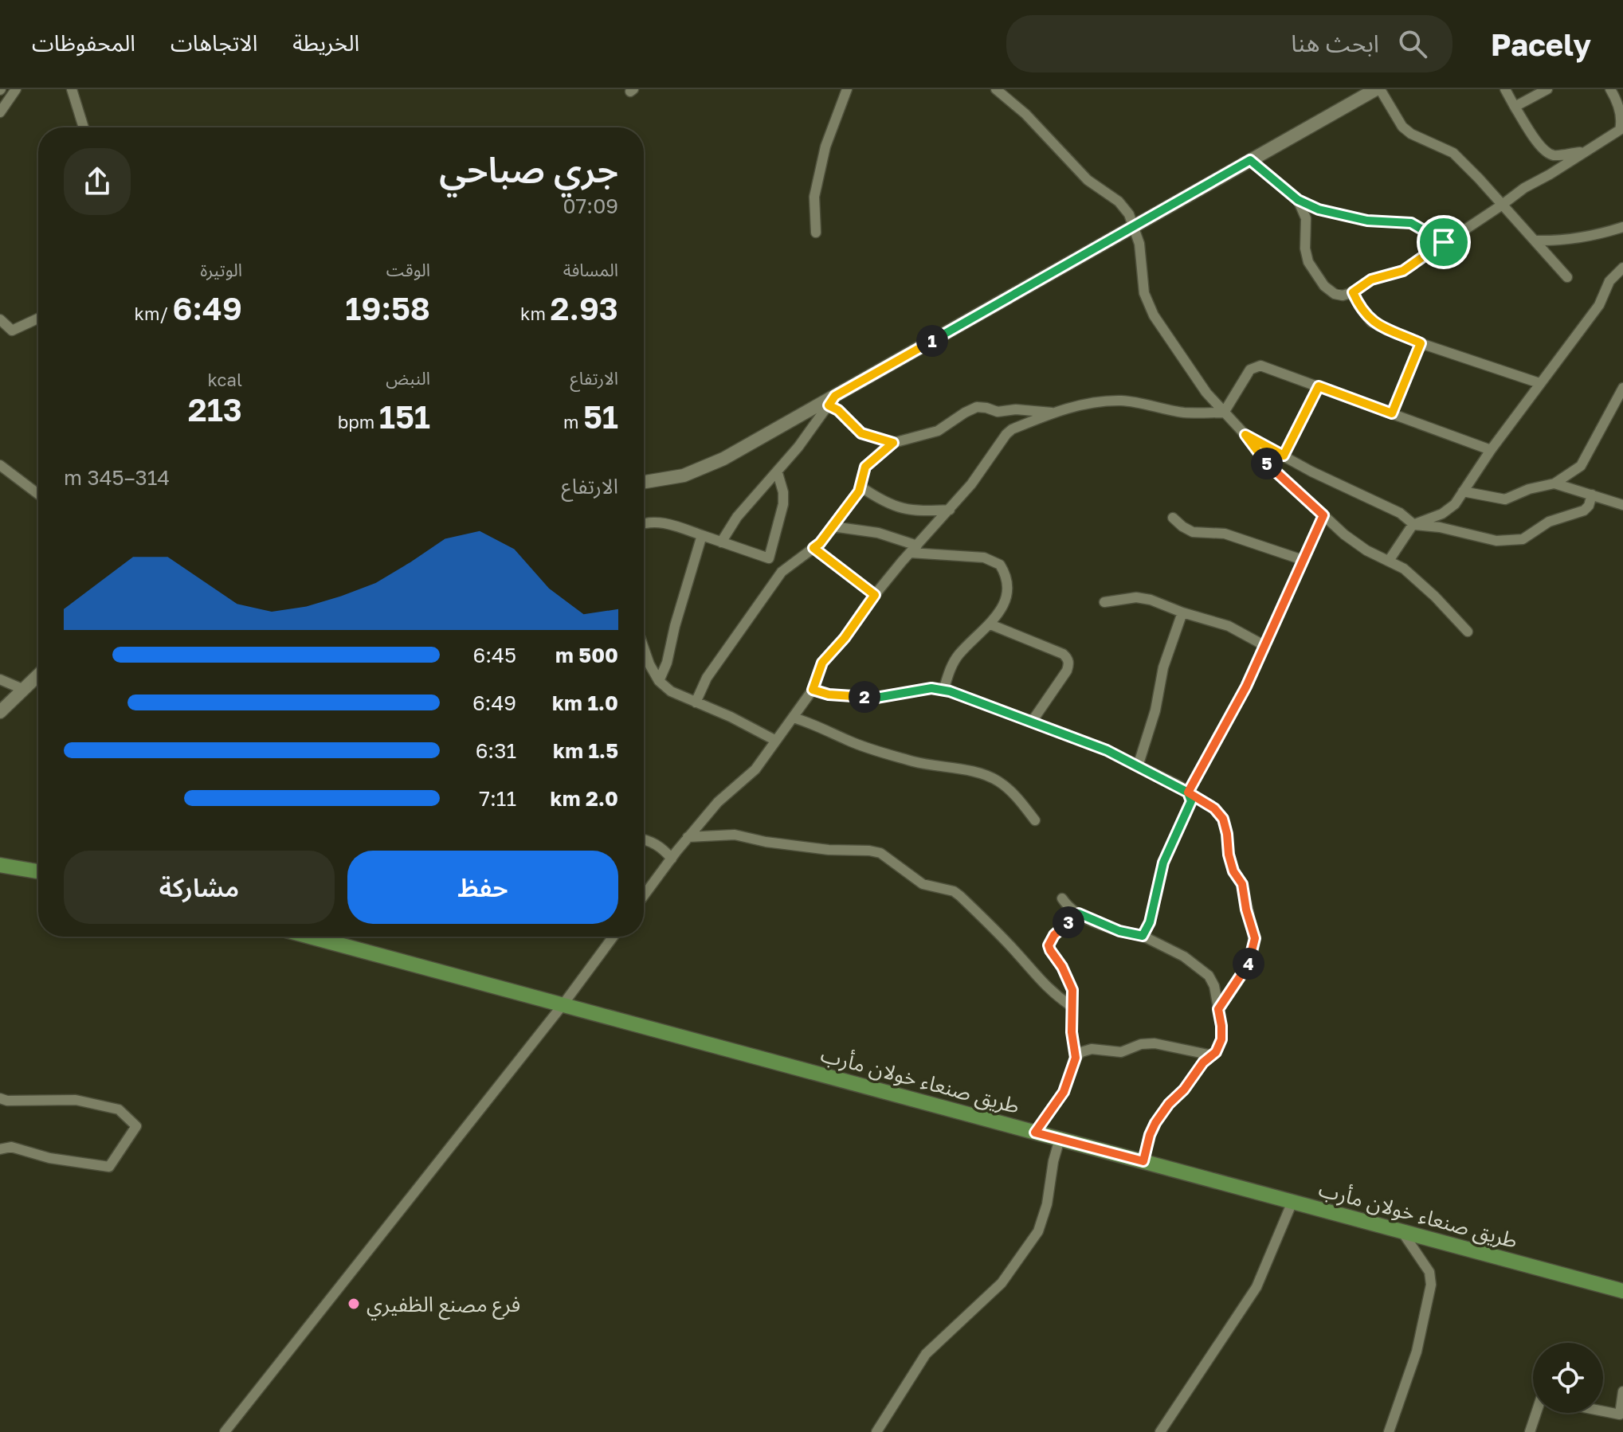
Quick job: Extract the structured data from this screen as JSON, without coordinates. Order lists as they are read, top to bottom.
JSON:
{
  "streets": {
    "main road": ["طريق صنعاء خولان مأرب"]
  },
  "places": ["فرع مصنع الظفيري"],
  "page": {
    "header": "Pacely",
    "search": "ابحث هنا",
    "nav": ["الخريطة", "الاتجاهات", "المحفوظات"],
    "heading": ["جري صباحي", "07:09"],
    "stats": [
      ["المسافة", "2.93 km"],
      ["الوقت", "19:58"],
      ["الوتيرة", "6:49 /km"],
      ["الارتفاع", "51 m"],
      ["النبض", "151 bpm"],
      ["kcal", "213"]
    ],
    "pins": [
      "1",
      "5",
      "2",
      "3",
      "4"
    ],
    "chart": ["الارتفاع", "314–345 m"],
    "list": [
      {
        "name": "500 m",
        "note": "6:45"
      },
      {
        "name": "1.0 km",
        "note": "6:49"
      },
      {
        "name": "1.5 km",
        "note": "6:31"
      },
      {
        "name": "2.0 km",
        "note": "7:11"
      }
    ],
    "buttons": ["حفظ", "مشاركة"]
  }
}
